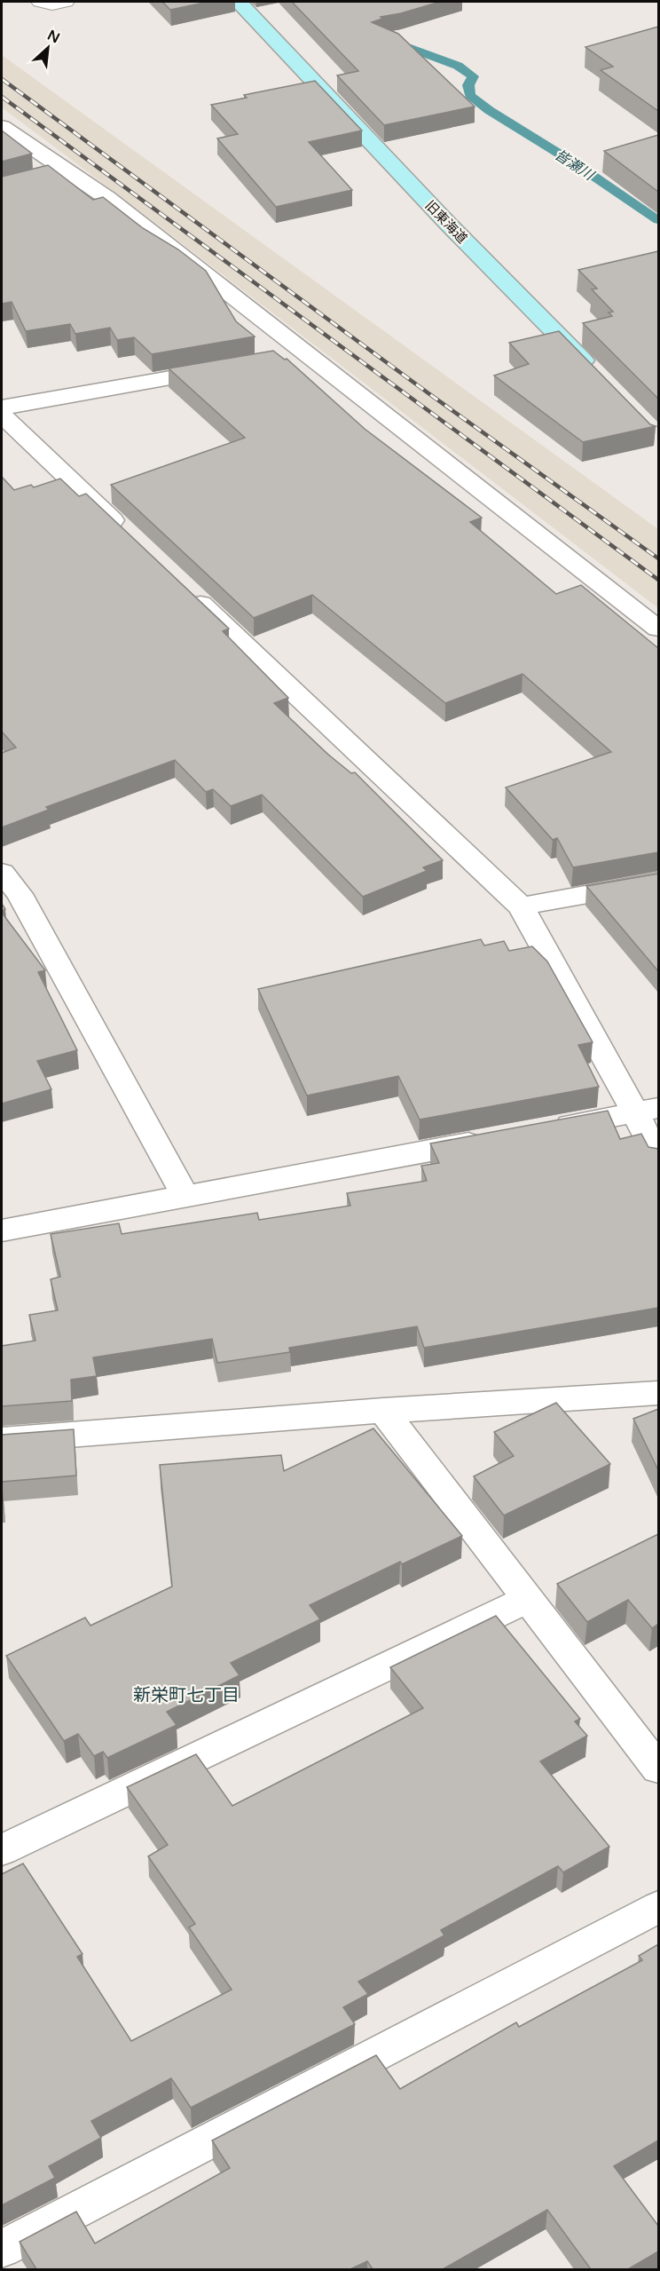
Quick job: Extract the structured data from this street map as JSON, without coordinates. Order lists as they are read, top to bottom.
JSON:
{
  "streets": {
    "street": ["旧東海道"]
  },
  "districts": ["新栄町七丁目"],
  "water": ["皆瀬川"],
  "north": "top right"
}
